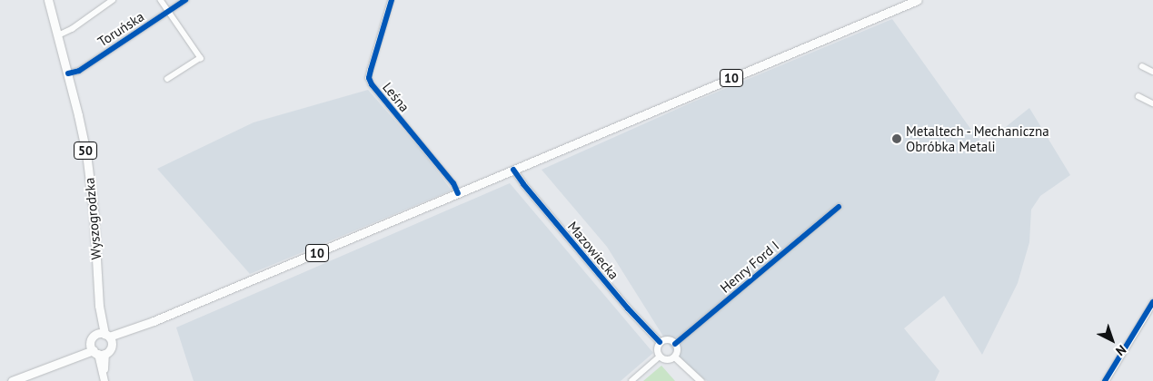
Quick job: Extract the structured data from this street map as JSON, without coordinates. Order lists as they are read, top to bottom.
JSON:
{
  "streets": {
    "main road": ["10", "50", "Wyszogrodzka"],
    "street": [
      "Toruńska",
      "Leśna",
      "Mazowiecka",
      "Henry Ford I"
    ]
  },
  "crossings": [
    ["Toruńska", "Wyszogrodzka"],
    ["10", "Leśna"],
    ["10", "Wyszogrodzka"],
    ["10", "Mazowiecka"],
    ["Mazowiecka", "Henry Ford I"]
  ],
  "places": ["Metaltech - Mechaniczna Obróbka Metali"],
  "north": "bottom right"
}
